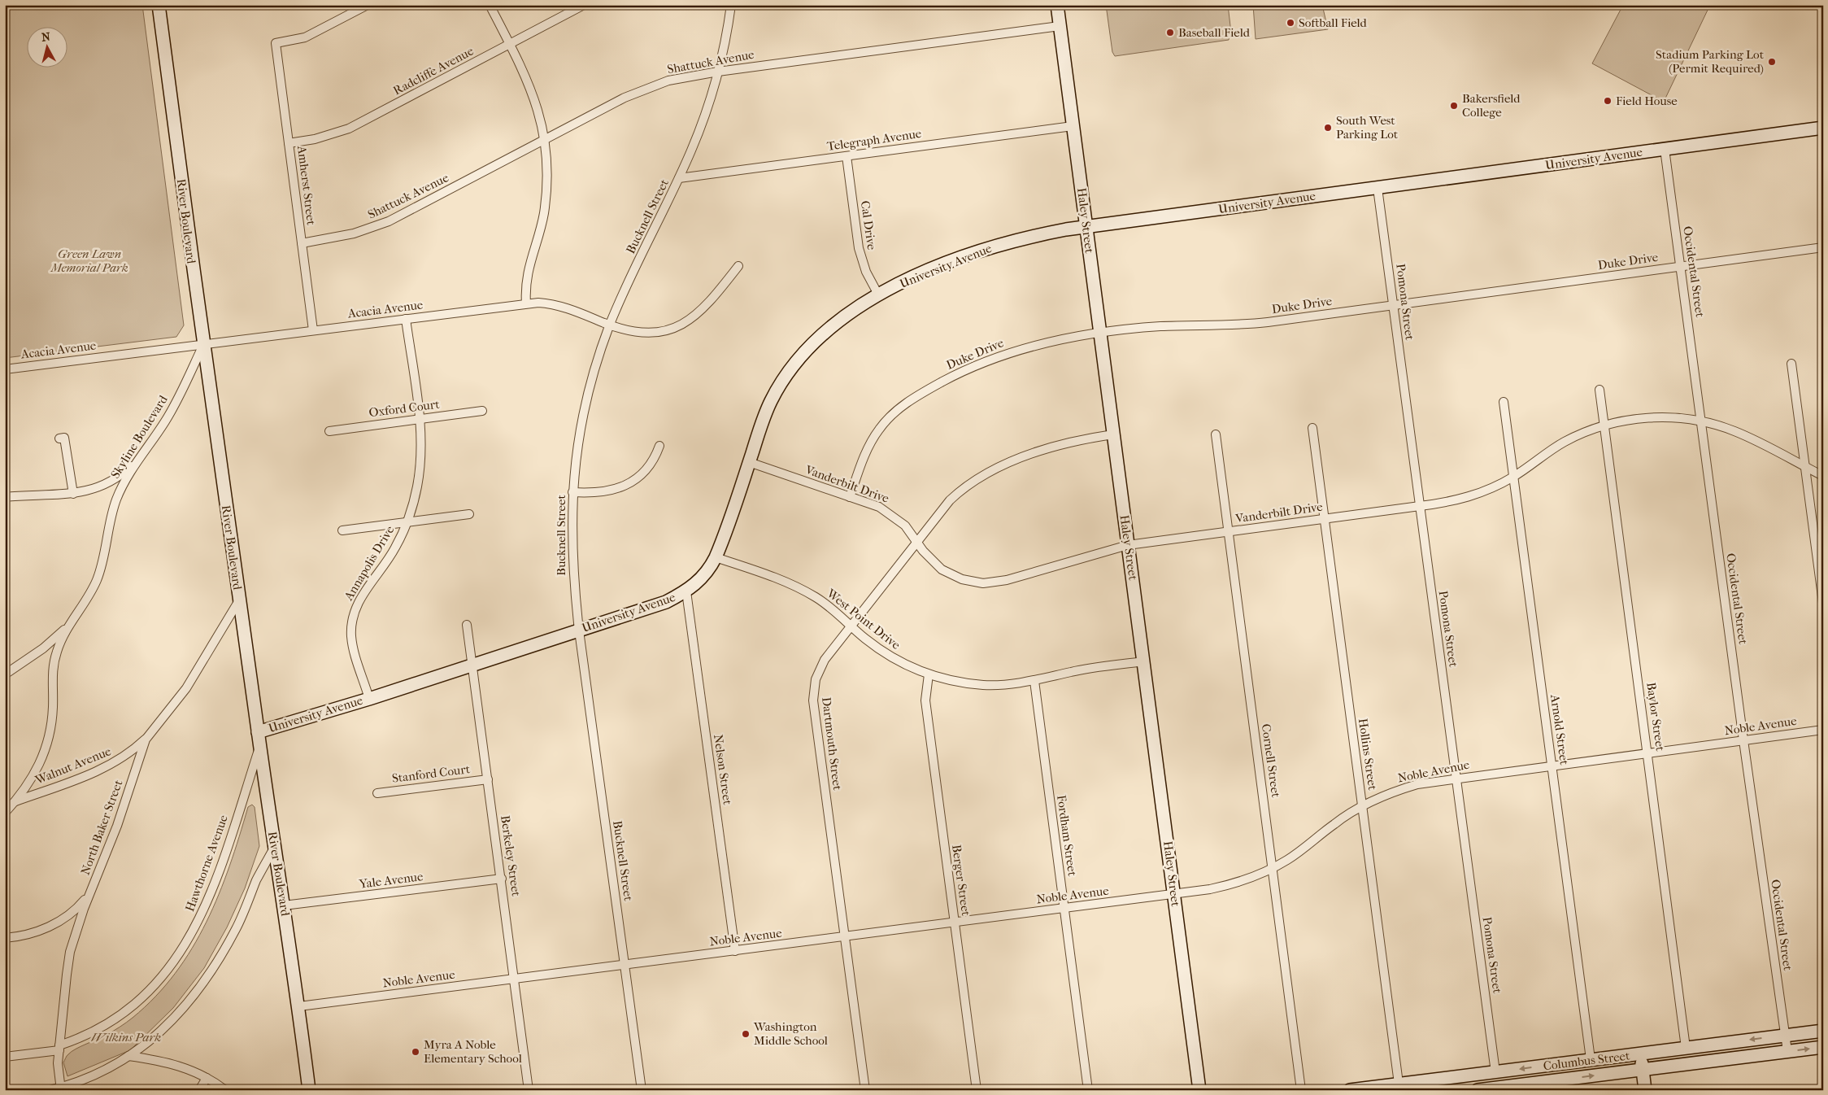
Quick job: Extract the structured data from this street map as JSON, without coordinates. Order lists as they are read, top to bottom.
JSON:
{
  "streets": {
    "street": [
      "Shattuck Avenue",
      "Radcliffe Avenue",
      "Telegraph Avenue",
      "University Avenue",
      "Amherst Street",
      "Bucknell Street",
      "Haley Street",
      "River Boulevard",
      "Cal Drive",
      "Duke Drive",
      "Occidental Street",
      "Pomona Street",
      "Acacia Avenue",
      "Oxford Court",
      "Skyline Boulevard",
      "Vanderbilt Drive",
      "Annapolis Drive",
      "West Point Drive",
      "Baylor Street",
      "Noble Avenue",
      "Arnold Street",
      "Dartmouth Street",
      "Hollins Street",
      "Cornell Street",
      "Walnut Avenue",
      "Nelson Street",
      "Stanford Court",
      "North Baker Street",
      "Fordham Street",
      "Berkeley Street",
      "Hawthorne Avenue",
      "Yale Avenue",
      "Berger Street",
      "Columbus Street"
    ]
  },
  "crossings": [
    ["Shattuck Avenue", "Amherst Street"],
    ["Shattuck Avenue", "Bucknell Street"],
    ["Shattuck Avenue", "Haley Street"],
    ["Radcliffe Avenue", "Amherst Street"],
    ["Telegraph Avenue", "Bucknell Street"],
    ["Telegraph Avenue", "Haley Street"],
    ["Telegraph Avenue", "Cal Drive"],
    ["University Avenue", "Bucknell Street"],
    ["University Avenue", "Haley Street"],
    ["University Avenue", "River Boulevard"],
    ["University Avenue", "Cal Drive"],
    ["University Avenue", "Occidental Street"],
    ["University Avenue", "Pomona Street"],
    ["University Avenue", "Vanderbilt Drive"],
    ["University Avenue", "Annapolis Drive"],
    ["University Avenue", "West Point Drive"],
    ["University Avenue", "Nelson Street"],
    ["University Avenue", "Berkeley Street"],
    ["Amherst Street", "Acacia Avenue"],
    ["Bucknell Street", "Acacia Avenue"],
    ["Bucknell Street", "Noble Avenue"],
    ["Haley Street", "Duke Drive"],
    ["Haley Street", "Vanderbilt Drive"],
    ["Haley Street", "West Point Drive"],
    ["Haley Street", "Noble Avenue"],
    ["Haley Street", "Dartmouth Street"],
    ["River Boulevard", "Acacia Avenue"],
    ["River Boulevard", "Skyline Boulevard"],
    ["River Boulevard", "Noble Avenue"],
    ["River Boulevard", "North Baker Street"],
    ["River Boulevard", "Hawthorne Avenue"],
    ["River Boulevard", "Yale Avenue"],
    ["Duke Drive", "Occidental Street"],
    ["Duke Drive", "Pomona Street"],
    ["Duke Drive", "Vanderbilt Drive"],
    ["Occidental Street", "Vanderbilt Drive"],
    ["Occidental Street", "Noble Avenue"],
    ["Occidental Street", "Columbus Street"],
    ["Pomona Street", "Vanderbilt Drive"],
    ["Pomona Street", "Noble Avenue"],
    ["Pomona Street", "Columbus Street"],
    ["Acacia Avenue", "Skyline Boulevard"],
    ["Acacia Avenue", "Annapolis Drive"],
    ["Oxford Court", "Annapolis Drive"],
    ["Skyline Boulevard", "Walnut Avenue"],
    ["Vanderbilt Drive", "Baylor Street"],
    ["Vanderbilt Drive", "Arnold Street"],
    ["Vanderbilt Drive", "Dartmouth Street"],
    ["Vanderbilt Drive", "Hollins Street"],
    ["Vanderbilt Drive", "Cornell Street"],
    ["West Point Drive", "Dartmouth Street"],
    ["West Point Drive", "Fordham Street"],
    ["West Point Drive", "Berger Street"],
    ["Baylor Street", "Noble Avenue"],
    ["Baylor Street", "Columbus Street"],
    ["Noble Avenue", "Arnold Street"],
    ["Noble Avenue", "Dartmouth Street"],
    ["Noble Avenue", "Hollins Street"],
    ["Noble Avenue", "Cornell Street"],
    ["Noble Avenue", "Nelson Street"],
    ["Noble Avenue", "Fordham Street"],
    ["Noble Avenue", "Berkeley Street"],
    ["Noble Avenue", "Berger Street"],
    ["Arnold Street", "Columbus Street"],
    ["Hollins Street", "Columbus Street"],
    ["Walnut Avenue", "North Baker Street"],
    ["Stanford Court", "Berkeley Street"],
    ["North Baker Street", "Hawthorne Avenue"],
    ["Berkeley Street", "Yale Avenue"]
  ],
  "parks": ["Green Lawn Memorial Park", "Wilkins Park"],
  "places": [
    "Softball Field",
    "Baseball Field",
    "Stadium Parking Lot (Permit Required)",
    "Field House",
    "Bakersfield College",
    "South West Parking Lot",
    "Washington Middle School",
    "Myra A Noble Elementary School"
  ],
  "north": "top"
}
